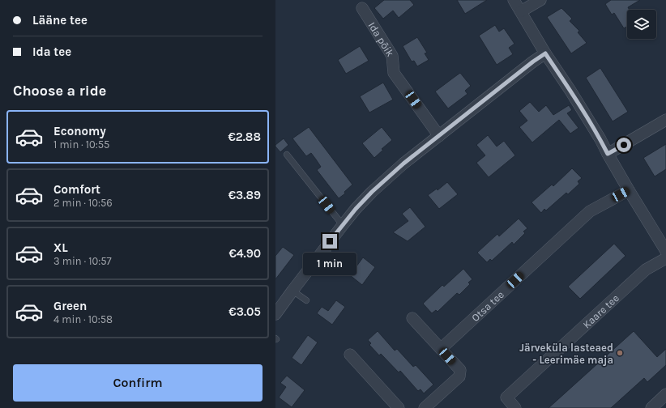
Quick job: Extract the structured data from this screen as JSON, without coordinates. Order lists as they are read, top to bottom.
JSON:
{
  "streets": {
    "street": ["Ida põik", "Otsa tee", "Kaare tee"]
  },
  "places": ["Järveküla lasteaed - Leerimäe maja"],
  "page": {
    "banner": ["Lääne tee", "Ida tee"],
    "heading": "Choose a ride",
    "list": [
      {
        "name": "Economy",
        "note": "1 min · 10:55",
        "value": "€2.88"
      },
      {
        "name": "Comfort",
        "note": "2 min · 10:56",
        "value": "€3.89"
      },
      {
        "name": "XL",
        "note": "3 min · 10:57",
        "value": "€4.90"
      },
      {
        "name": "Green",
        "note": "4 min · 10:58",
        "value": "€3.05"
      }
    ],
    "bubble": "1 min",
    "buttons": "Confirm"
  }
}
